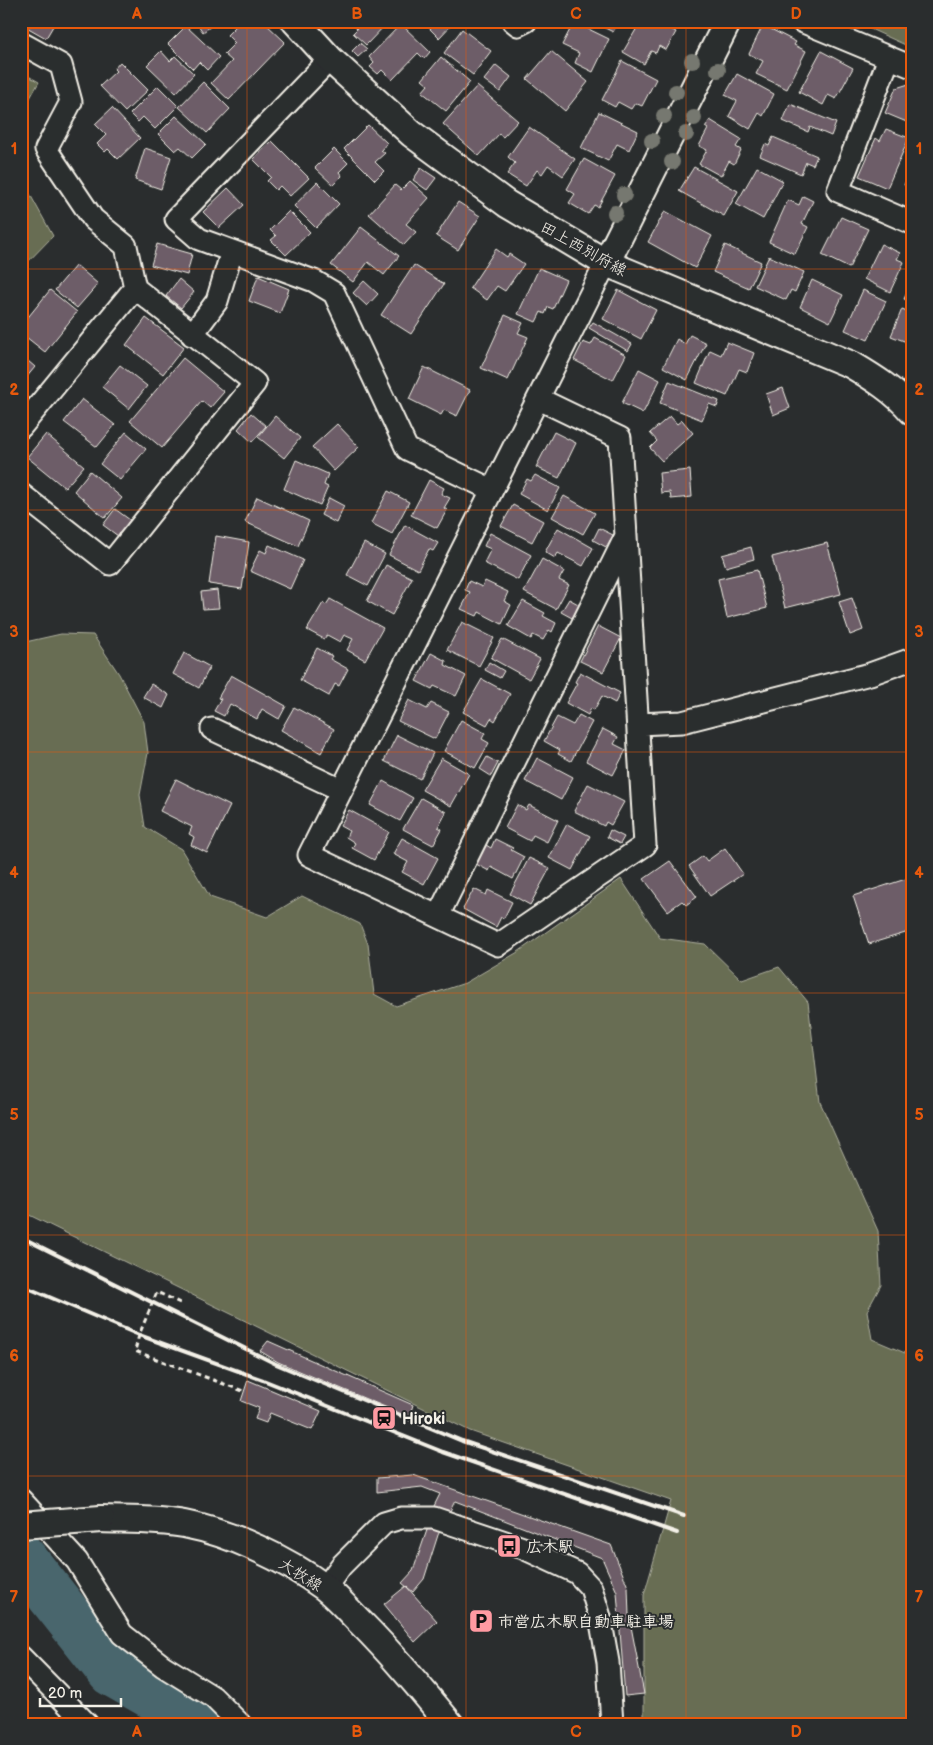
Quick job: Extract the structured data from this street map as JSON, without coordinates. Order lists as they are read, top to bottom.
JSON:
{
  "streets": {
    "street": ["田上西別府線", "大牧線"]
  },
  "places": {
    "station": ["Hiroki"],
    "bus stop": ["広木駅"],
    "parking": ["市営広木駅自動車駐車場"]
  },
  "scale_bar": "20 m",
  "grid": {
    "columns": [
      "A",
      "B",
      "C",
      "D"
    ],
    "rows": [
      "1",
      "2",
      "3",
      "4",
      "5",
      "6",
      "7"
    ]
  }
}
